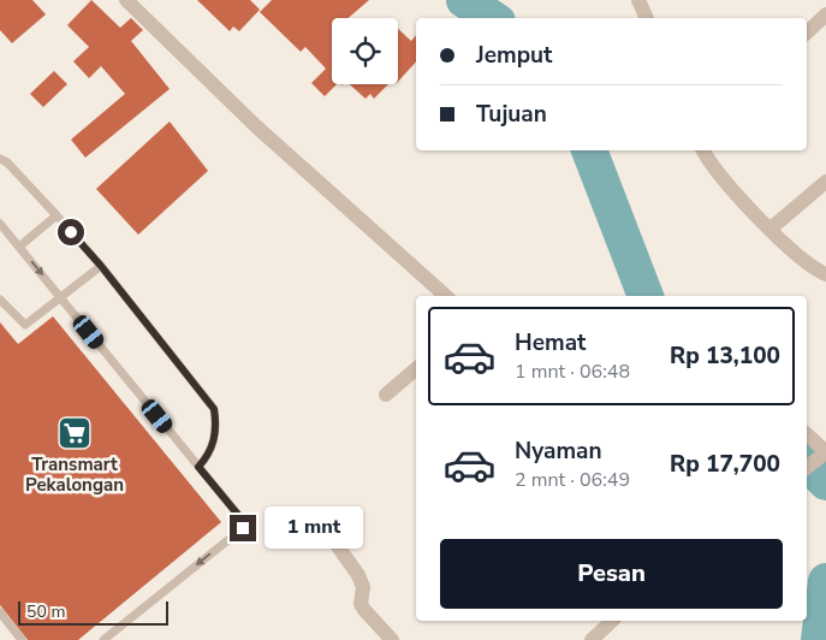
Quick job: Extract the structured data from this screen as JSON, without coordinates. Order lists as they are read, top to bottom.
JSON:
{
  "places": {
    "supermarket": ["Transmart Pekalongan"]
  },
  "scale_bar": "50 m",
  "page": {
    "banner": ["Jemput", "Tujuan"],
    "list": [
      {
        "name": "Hemat",
        "note": "1 mnt · 06:48",
        "value": "Rp 13,100"
      },
      {
        "name": "Nyaman",
        "note": "2 mnt · 06:49",
        "value": "Rp 17,700"
      }
    ],
    "bubble": "1 mnt",
    "buttons": "Pesan",
    "scale": "50 m"
  }
}
